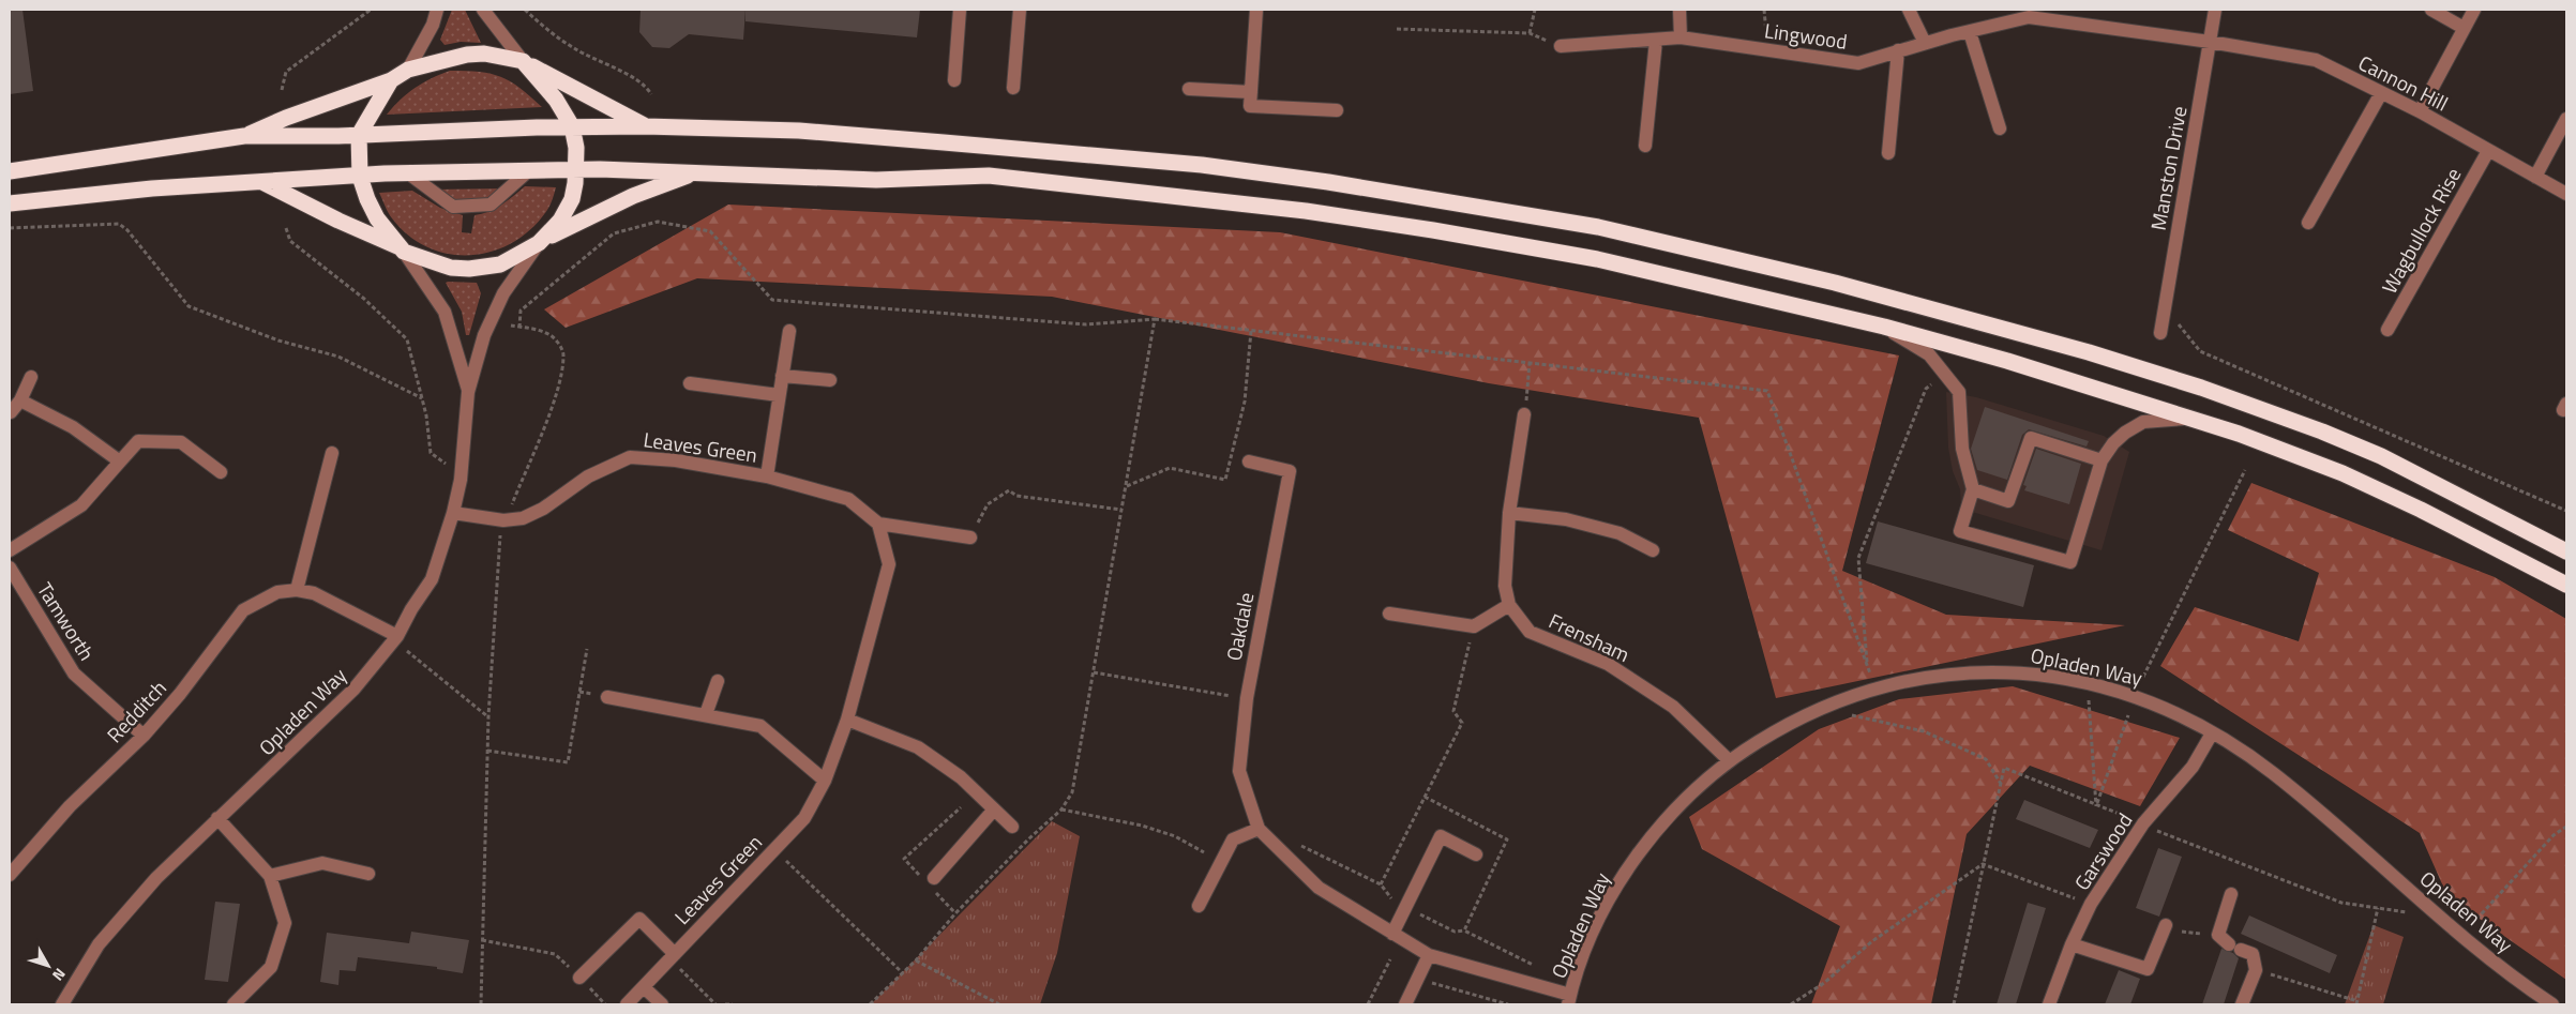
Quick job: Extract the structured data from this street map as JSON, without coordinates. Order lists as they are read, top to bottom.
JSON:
{
  "streets": {
    "street": [
      "Lingwood",
      "Cannon Hill",
      "Manston Drive",
      "Wagbullock Rise",
      "Leaves Green",
      "Tamworth",
      "Oakdale",
      "Frensham",
      "Opladen Way",
      "Redditch",
      "Garswood"
    ]
  },
  "crossings": [
    ["Lingwood", "Cannon Hill"],
    ["Lingwood", "Manston Drive"],
    ["Cannon Hill", "Manston Drive"],
    ["Cannon Hill", "Wagbullock Rise"],
    ["Leaves Green", "Opladen Way"],
    ["Tamworth", "Redditch"],
    ["Oakdale", "Opladen Way"],
    ["Frensham", "Opladen Way"],
    ["Opladen Way", "Garswood"]
  ],
  "north": "bottom right"
}
